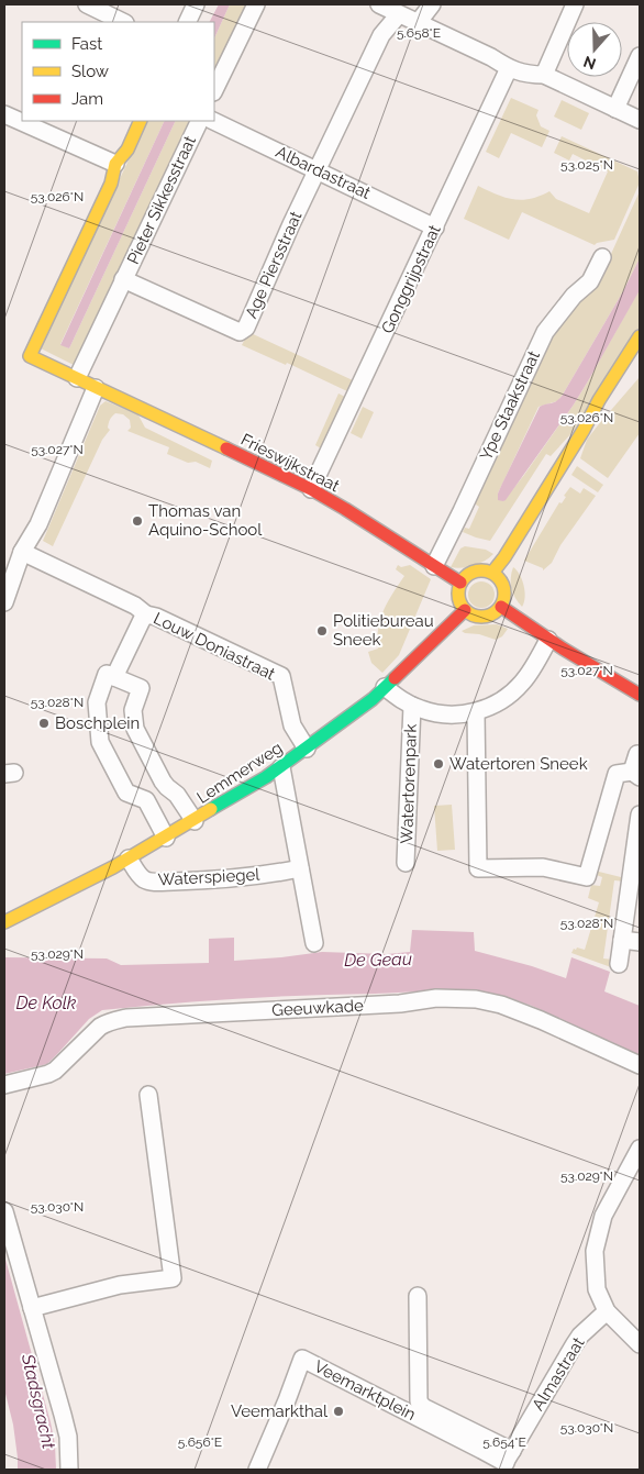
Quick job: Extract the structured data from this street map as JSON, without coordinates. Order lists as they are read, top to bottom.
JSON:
{
  "streets": {
    "main road": ["Frieswijkstraat", "Lemmerweg"],
    "street": [
      "Albardastraat",
      "Pieter Sikkesstraat",
      "Age Piersstraat",
      "Gonggrijpstraat",
      "Ype Staakstraat",
      "Louw Doniastraat",
      "Watertorenpark",
      "Waterspiegel",
      "Geeuwkade",
      "Almastraat",
      "Veemarktplein"
    ]
  },
  "crossings": [
    ["Albardastraat", "Age Piersstraat"],
    ["Albardastraat", "Gonggrijpstraat"],
    ["Pieter Sikkesstraat", "Age Piersstraat"],
    ["Pieter Sikkesstraat", "Frieswijkstraat"],
    ["Gonggrijpstraat", "Frieswijkstraat"],
    ["Ype Staakstraat", "Frieswijkstraat"],
    ["Frieswijkstraat", "Lemmerweg"],
    ["Louw Doniastraat", "Lemmerweg"],
    ["Lemmerweg", "Watertorenpark"],
    ["Lemmerweg", "Waterspiegel"],
    ["Almastraat", "Veemarktplein"]
  ],
  "water": ["De Geau", "De Kolk", "Stadsgracht"],
  "places": [
    "Thomas van Aquino-School",
    "Politiebureau Sneek",
    "Boschplein",
    "Watertoren Sneek",
    "Veemarkthal"
  ],
  "legend": ["Fast", "Slow", "Jam"],
  "north": "bottom",
  "coordinates": [
    "5.658°E",
    "53.025°N",
    "53.026°N",
    "53.027°N",
    "53.028°N",
    "53.029°N",
    "53.030°N",
    "5.656°E",
    "5.654°E"
  ]
}
